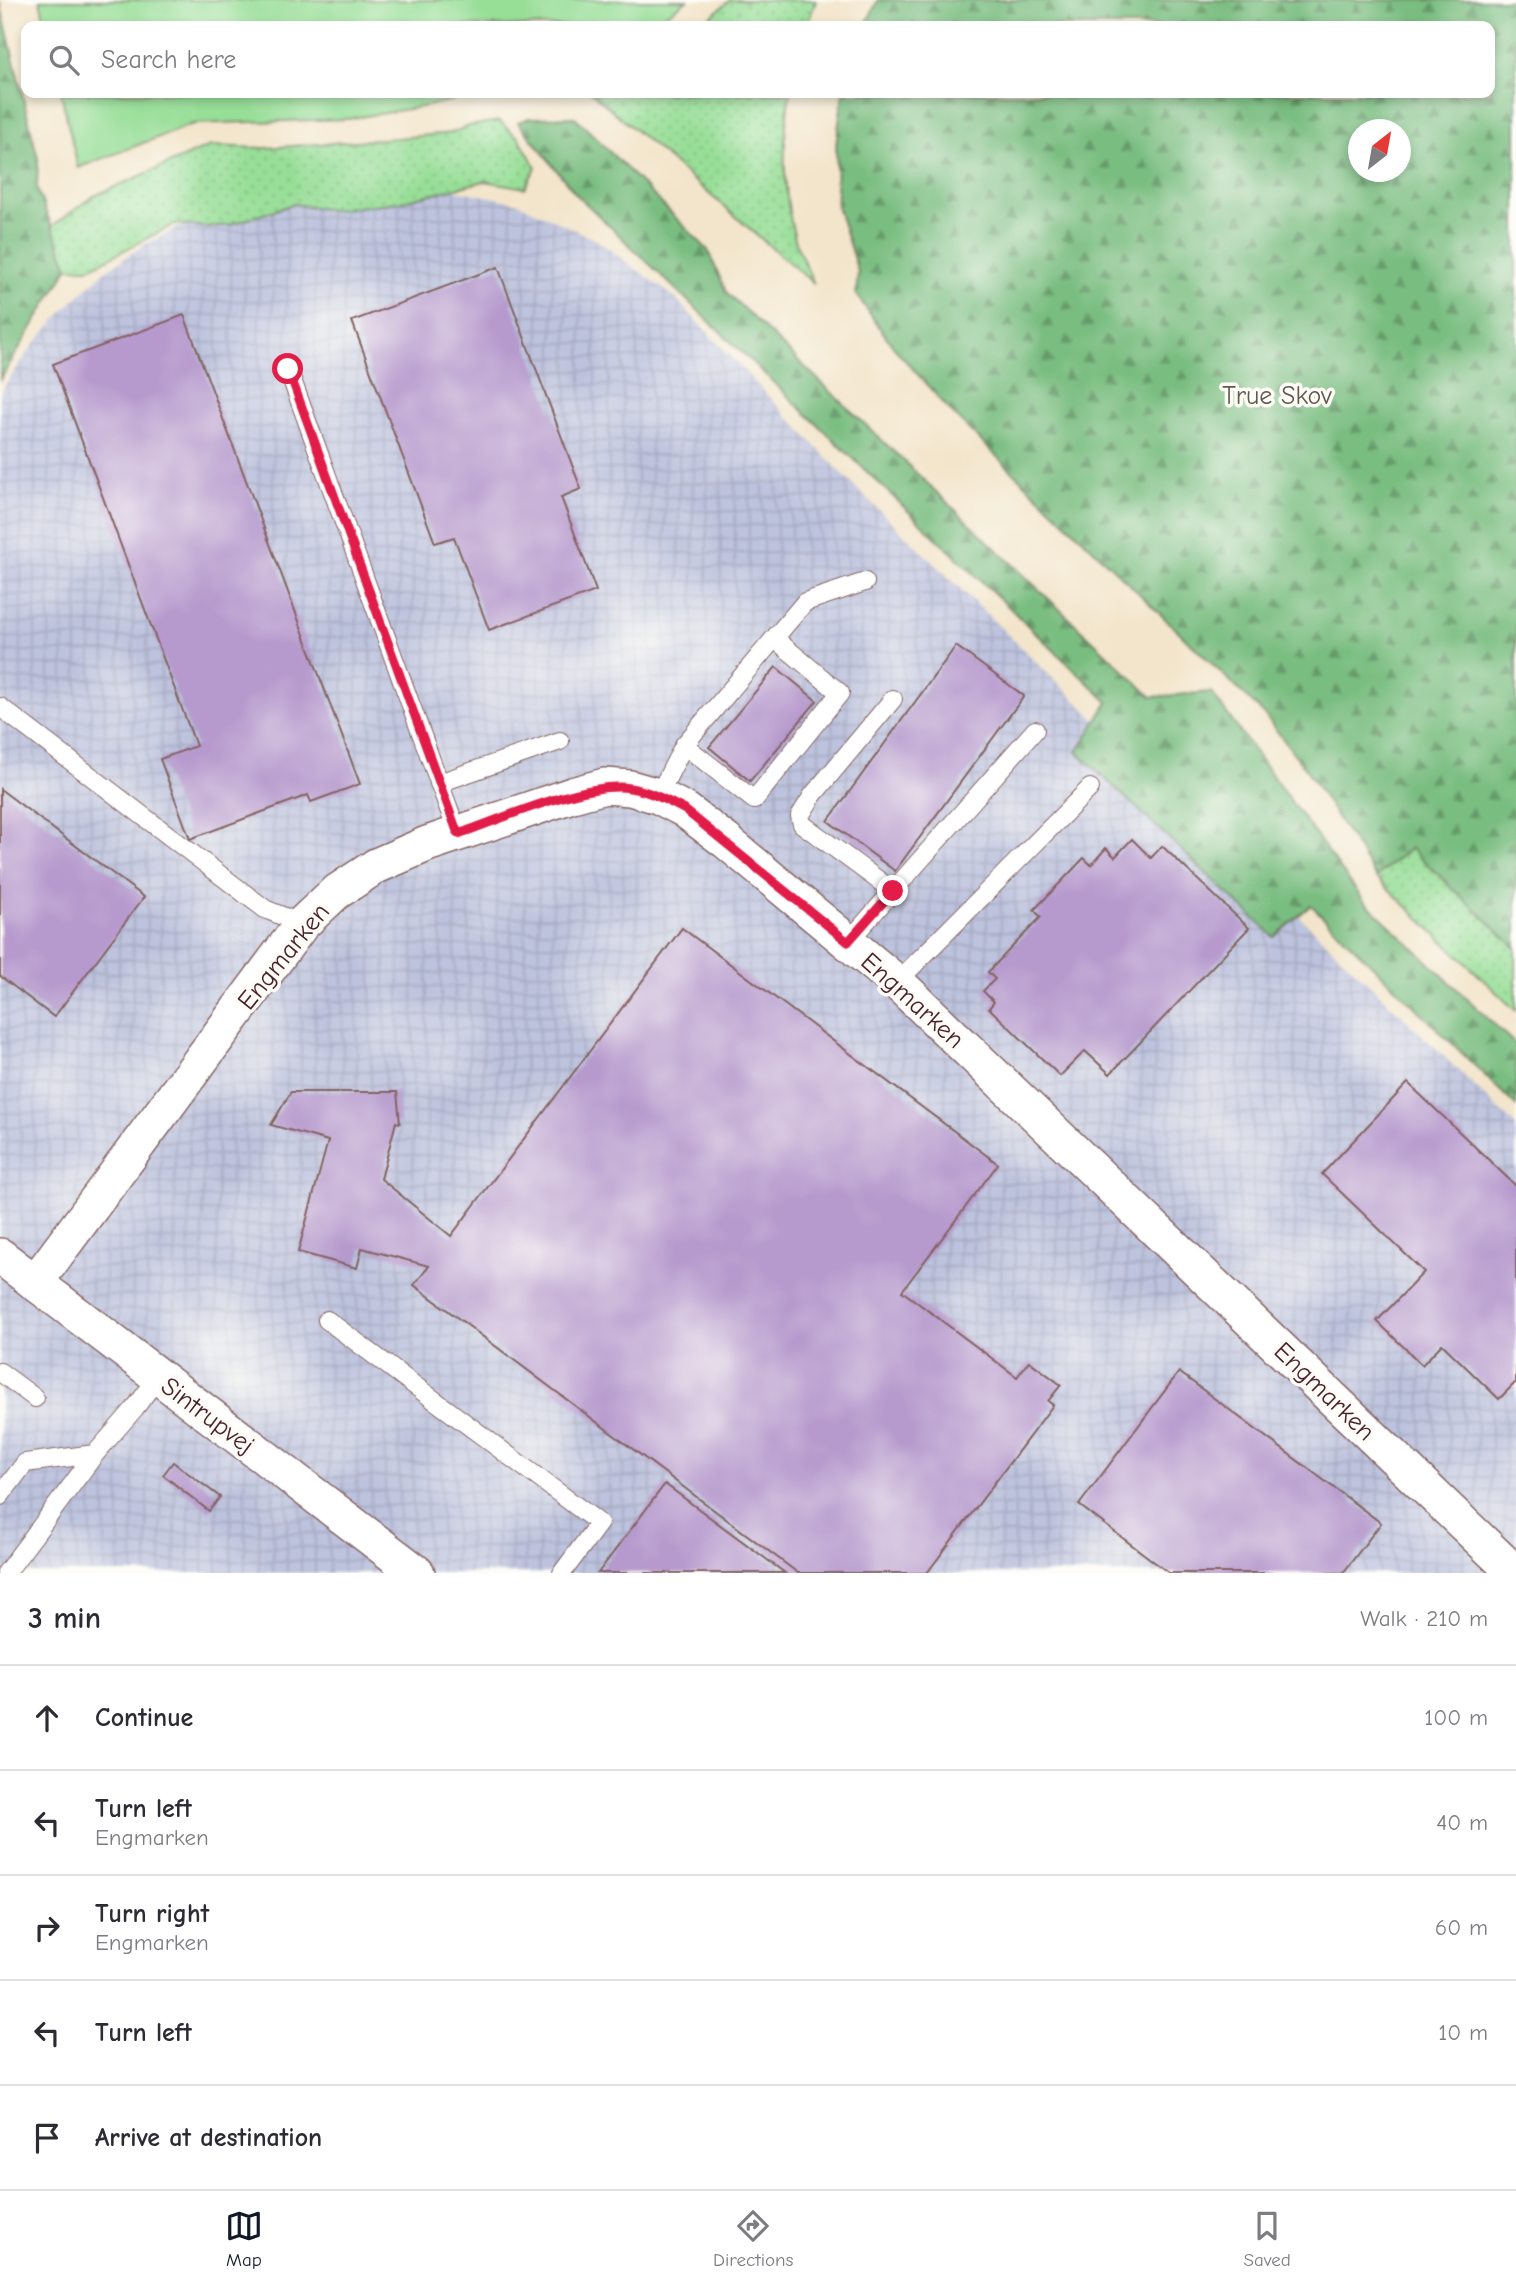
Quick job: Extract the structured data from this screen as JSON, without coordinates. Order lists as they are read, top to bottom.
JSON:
{
  "streets": {
    "street": ["Engmarken", "Sintrupvej"]
  },
  "crossings": [
    ["Engmarken", "Sintrupvej"]
  ],
  "parks": ["True Skov"],
  "north": "top right",
  "page": {
    "search": "Search here",
    "heading": ["3 min", "Walk · 210 m"],
    "list": [
      ["Continue", "100 m"],
      ["Turn left", "Engmarken", "40 m"],
      ["Turn right", "Engmarken", "60 m"],
      ["Turn left", "10 m"],
      "Arrive at destination"
    ],
    "nav": ["Map", "Directions", "Saved"]
  }
}
